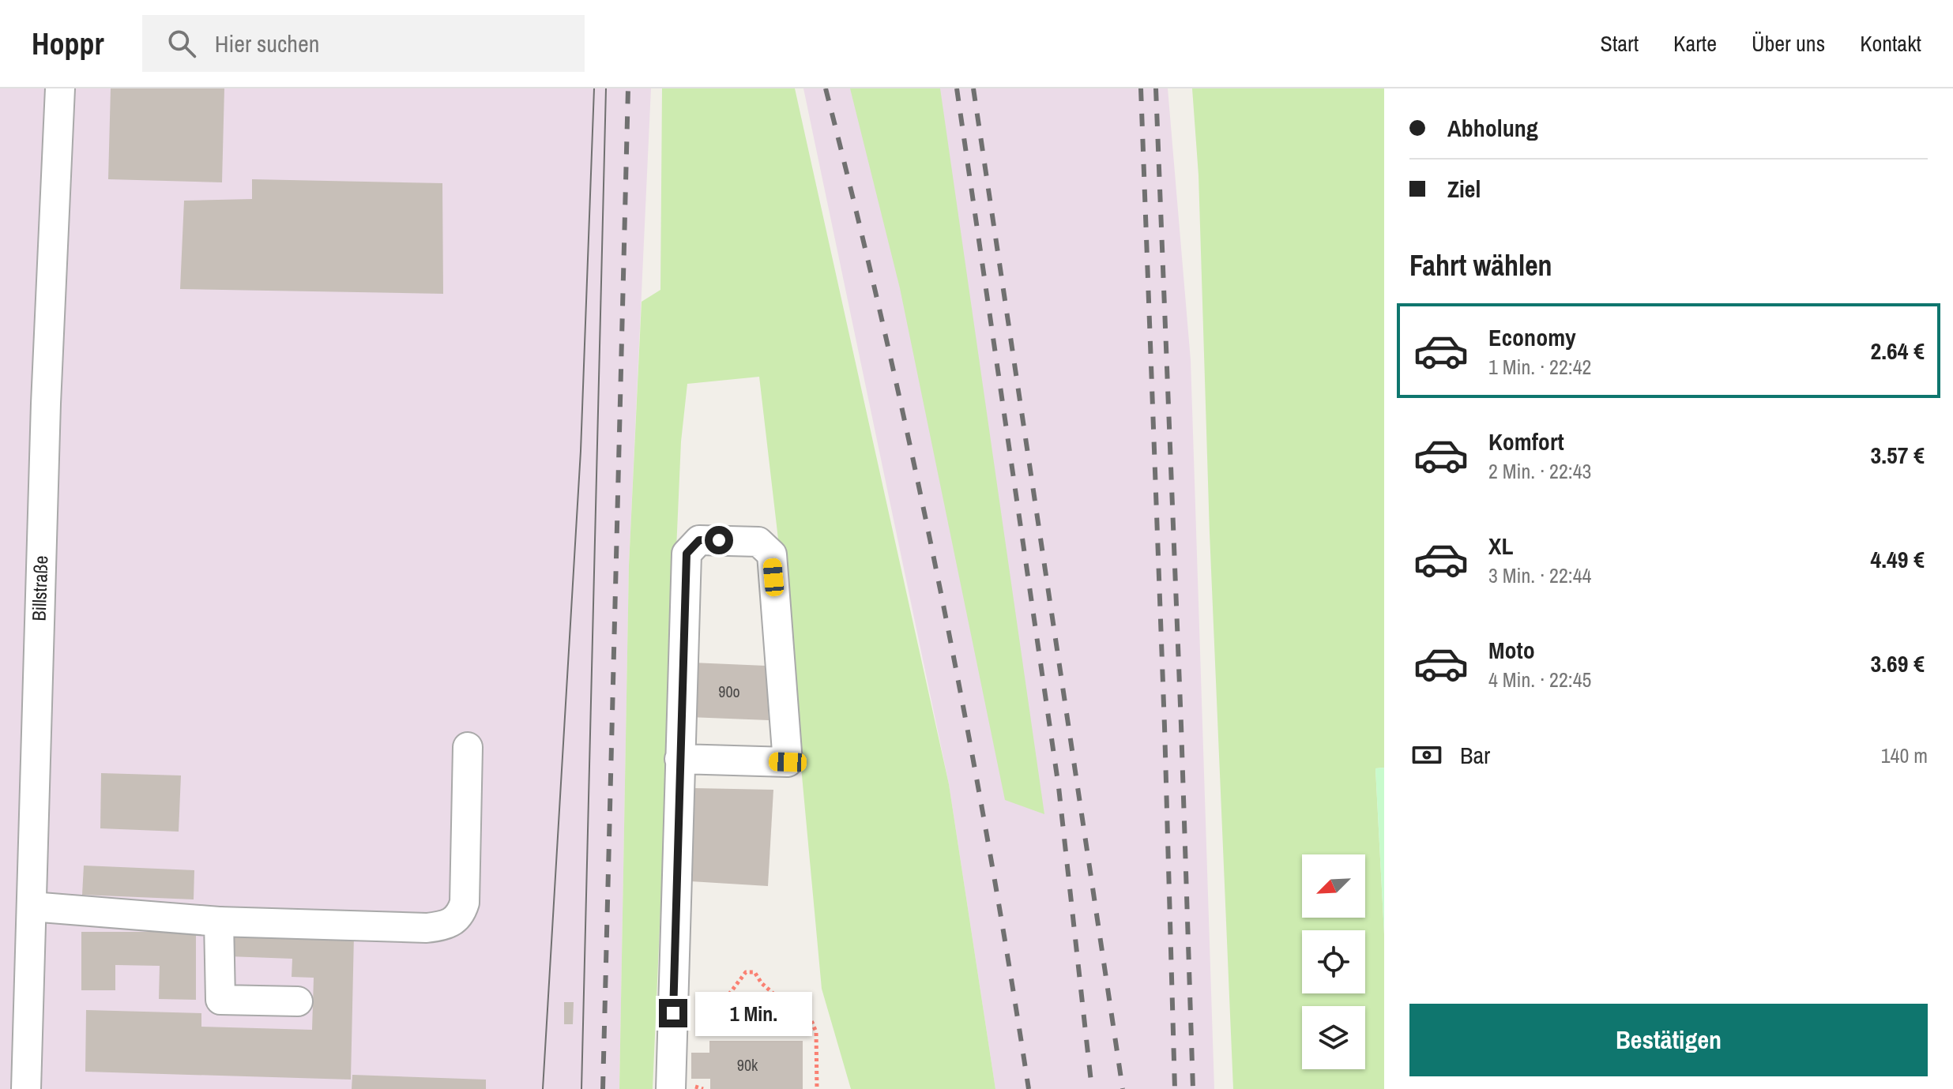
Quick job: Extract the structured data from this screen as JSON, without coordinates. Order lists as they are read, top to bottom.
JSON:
{
  "streets": {
    "street": ["Billstraße"]
  },
  "house_numbers": ["90o", "90k"],
  "north": "bottom left",
  "page": {
    "header": "Hoppr",
    "search": "Hier suchen",
    "nav": [
      "Start",
      "Karte",
      "Über uns",
      "Kontakt"
    ],
    "banner": ["Abholung", "Ziel"],
    "heading": "Fahrt wählen",
    "list": [
      {
        "name": "Economy",
        "note": "1 Min. · 22:42",
        "value": "2.64 €"
      },
      {
        "name": "Komfort",
        "note": "2 Min. · 22:43",
        "value": "3.57 €"
      },
      {
        "name": "XL",
        "note": "3 Min. · 22:44",
        "value": "4.49 €"
      },
      {
        "name": "Moto",
        "note": "4 Min. · 22:45",
        "value": "3.69 €"
      }
    ],
    "pay": ["Bar", "140 m"],
    "buttons": "Bestätigen",
    "bubble": "1 Min."
  }
}
